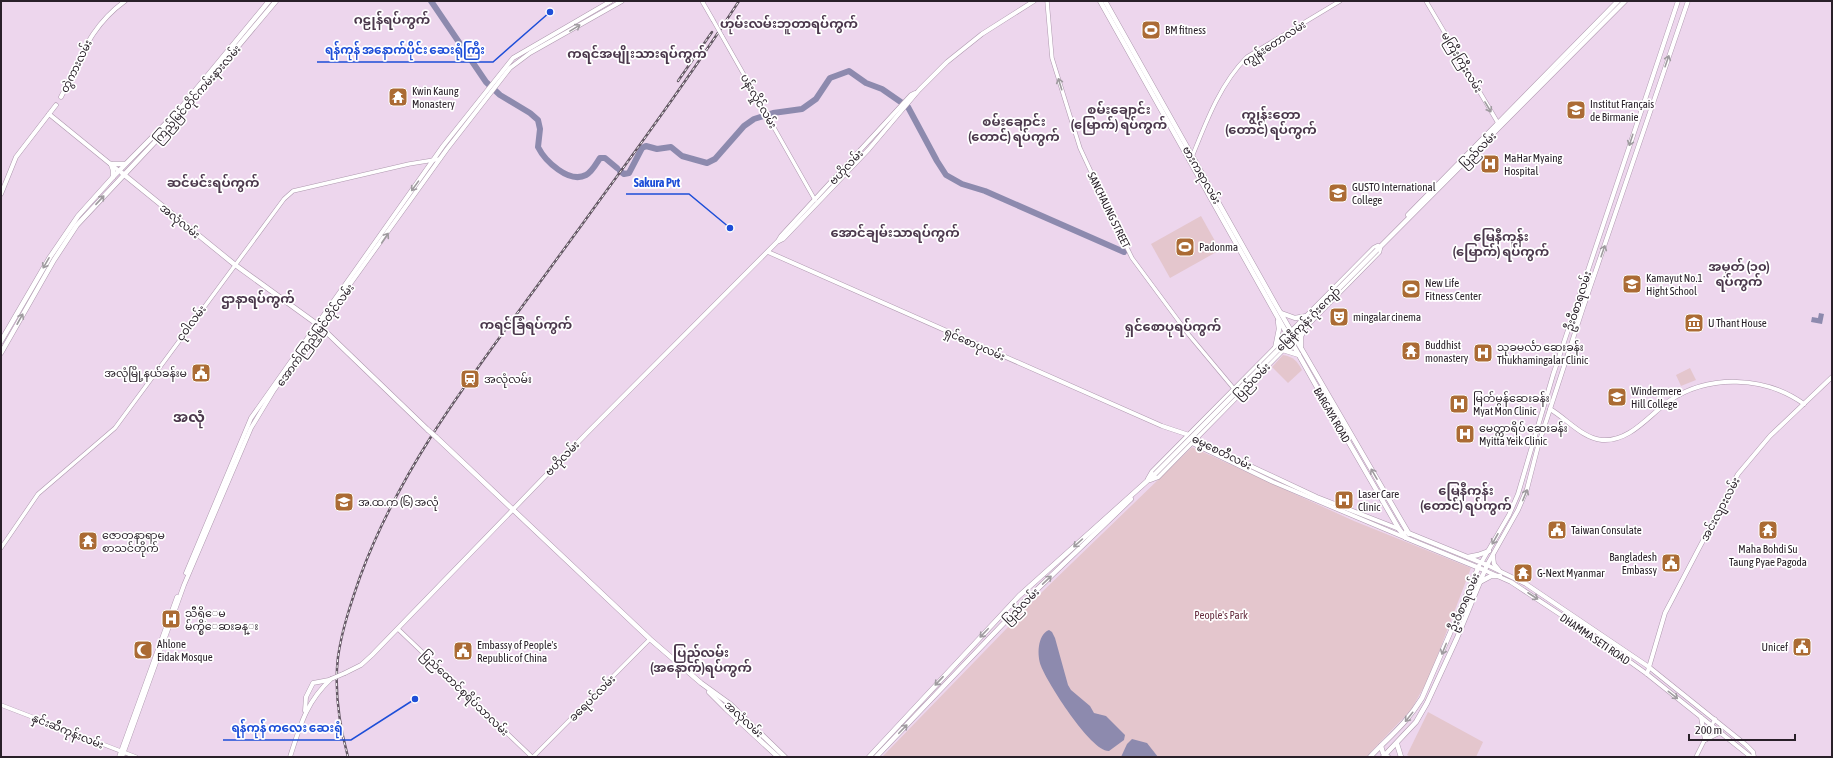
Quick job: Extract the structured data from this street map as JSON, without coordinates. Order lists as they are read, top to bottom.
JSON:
{
  "streets": {
    "main road": [
      "တွဲကားလမ်း",
      "ကြည့်မြင်တိုင်ကမ်းနားလမ်း",
      "ပြည်လမ်း",
      "ဗဟိုလမ်း",
      "ဗားကရာလမ်း",
      "အလုံလမ်း",
      "ဦးဝီစာရလမ်း",
      "မြေနီကုန်း ဂုံးကျော်",
      "အောက်ကြည့်မြင်တိုင်လမ်း",
      "ရှင်စောပုလမ်း",
      "BARGAYA ROAD",
      "ဓမ္မစေတီလမ်း",
      "အင်းလျားလမ်း",
      "DHAMMA SETI ROAD"
    ],
    "street": [
      "ကျွန်းတောလမ်း",
      "မကြီးကြီးလမ်း",
      "ပန်းလှိုင်လမ်း",
      "SANCHAUNG STREET",
      "ငုဝါလမ်း",
      "ပြည်ထောင်စုရိပ်သာလမ်း",
      "ခရေပင်လမ်း",
      "နှင်းဆီကုန်းလမ်း"
    ]
  },
  "crossings": [
    ["ကျွန်းတောလမ်း", "ဗားကရာလမ်း"],
    ["မကြီးကြီးလမ်း", "ပြည်လမ်း"],
    ["တွဲကားလမ်း", "အလုံလမ်း"],
    ["ကြည့်မြင်တိုင်ကမ်းနားလမ်း", "အလုံလမ်း"],
    ["ပန်းလှိုင်လမ်း", "ဗဟိုလမ်း"],
    ["ပြည်လမ်း", "ဗားကရာလမ်း"],
    ["ပြည်လမ်း", "SANCHAUNG STREET"],
    ["ပြည်လမ်း", "မြေနီကုန်း ဂုံးကျော်"],
    ["ပြည်လမ်း", "ရှင်စောပုလမ်း"],
    ["ပြည်လမ်း", "ဓမ္မစေတီလမ်း"],
    ["ဗဟိုလမ်း", "အလုံလမ်း"],
    ["ဗဟိုလမ်း", "ရှင်စောပုလမ်း"],
    ["ဗဟိုလမ်း", "ပြည်ထောင်စုရိပ်သာလမ်း"],
    ["ဗားကရာလမ်း", "ဓမ္မစေတီလမ်း"],
    ["အလုံလမ်း", "ငုဝါလမ်း"],
    ["အလုံလမ်း", "အောက်ကြည့်မြင်တိုင်လမ်း"],
    ["အလုံလမ်း", "ခရေပင်လမ်း"],
    ["ဦးဝီစာရလမ်း", "ဓမ္မစေတီလမ်း"],
    ["ဦးဝီစာရလမ်း", "DHAMMA SETI ROAD"],
    ["ငုဝါလမ်း", "အောက်ကြည့်မြင်တိုင်လမ်း"],
    ["အောက်ကြည့်မြင်တိုင်လမ်း", "နှင်းဆီကုန်းလမ်း"],
    ["ရှင်စောပုလမ်း", "ဓမ္မစေတီလမ်း"],
    ["ဓမ္မစေတီလမ်း", "DHAMMA SETI ROAD"],
    ["အင်းလျားလမ်း", "DHAMMA SETI ROAD"],
    ["ပြည်ထောင်စုရိပ်သာလမ်း", "ခရေပင်လမ်း"]
  ],
  "one_way": ["မကြီးကြီးလမ်း", "SANCHAUNG STREET"],
  "districts": [
    "ဂဠုန်ရပ်ကွက်",
    "ဟုမ်းလမ်းဘူတာရပ်ကွက်",
    "ကရင်အမျိုးသားရပ်ကွက်",
    "စမ်းချောင်း (မြောက်) ရပ်ကွက်",
    "ကျွန်းတော (တောင်) ရပ်ကွက်",
    "စမ်းချောင်း (တောင်) ရပ်ကွက်",
    "ဆင်မင်းရပ်ကွက်",
    "အောင်ချမ်းသာရပ်ကွက်",
    "မြေနီကုန်း (မြောက်) ရပ်ကွက်",
    "အမှတ် (၁၀) ရပ်ကွက်",
    "ဌာနာရပ်ကွက်",
    "ကရင်ခြံရပ်ကွက်",
    "ရှင်စောပုရပ်ကွက်",
    "အလုံ",
    "မြေနီကုန်း (တောင်) ရပ်ကွက်",
    "ပြည်လမ်း (အနောက်)ရပ်ကွက်"
  ],
  "parks": ["People's Park"],
  "places": {
    "other": ["ရန်ကုန် အနောက်ပိုင်း ဆေးရုံကြီး", "Sakura Pvt", "ရန်ကုန် ကလေး ဆေးရုံ"],
    "sports": ["BM fitness", "Padonma", "New Life Fitness Center"],
    "temple": [
      "Kwin Kaung Monastery",
      "Buddhist monastery",
      "Maha Bohdi Su Taung Pyae Pagoda",
      "ဇောတနာရာမ စာသင်တိုက်",
      "G-Next Myanmar"
    ],
    "school or university": [
      "Institut Français de Birmanie",
      "GUSTO International College",
      "Kamayut No.1 Hight School",
      "Windermere Hill College",
      "အ.ထ.က (၆) အလုံ"
    ],
    "hospital": [
      "MaHar Myaing Hospital",
      "သုခမင်္လာ ဆေးခန်း Thukhamingalar Clinic",
      "မြတ်မွန်ဆေးခန်း Myat Mon Clinic",
      "မေတ္တာရိပ် ဆေးခန်း Myitta Yeik Clinic",
      "Laser Care Clinic",
      "သီရိေမ မ်က္စိေဆးခန္း"
    ],
    "theatre": ["mingalar cinema"],
    "museum": ["U Thant House"],
    "public building": [
      "အလုံမြို့နယ်ခန်းမ",
      "Taiwan Consulate",
      "Bangladesh Embassy",
      "Unicef",
      "Embassy of People's Republic of China"
    ],
    "station": ["အလုံလမ်း"],
    "mosque": ["Ahlone Eidak Mosque"]
  },
  "scale_bar": "200 m"
}
